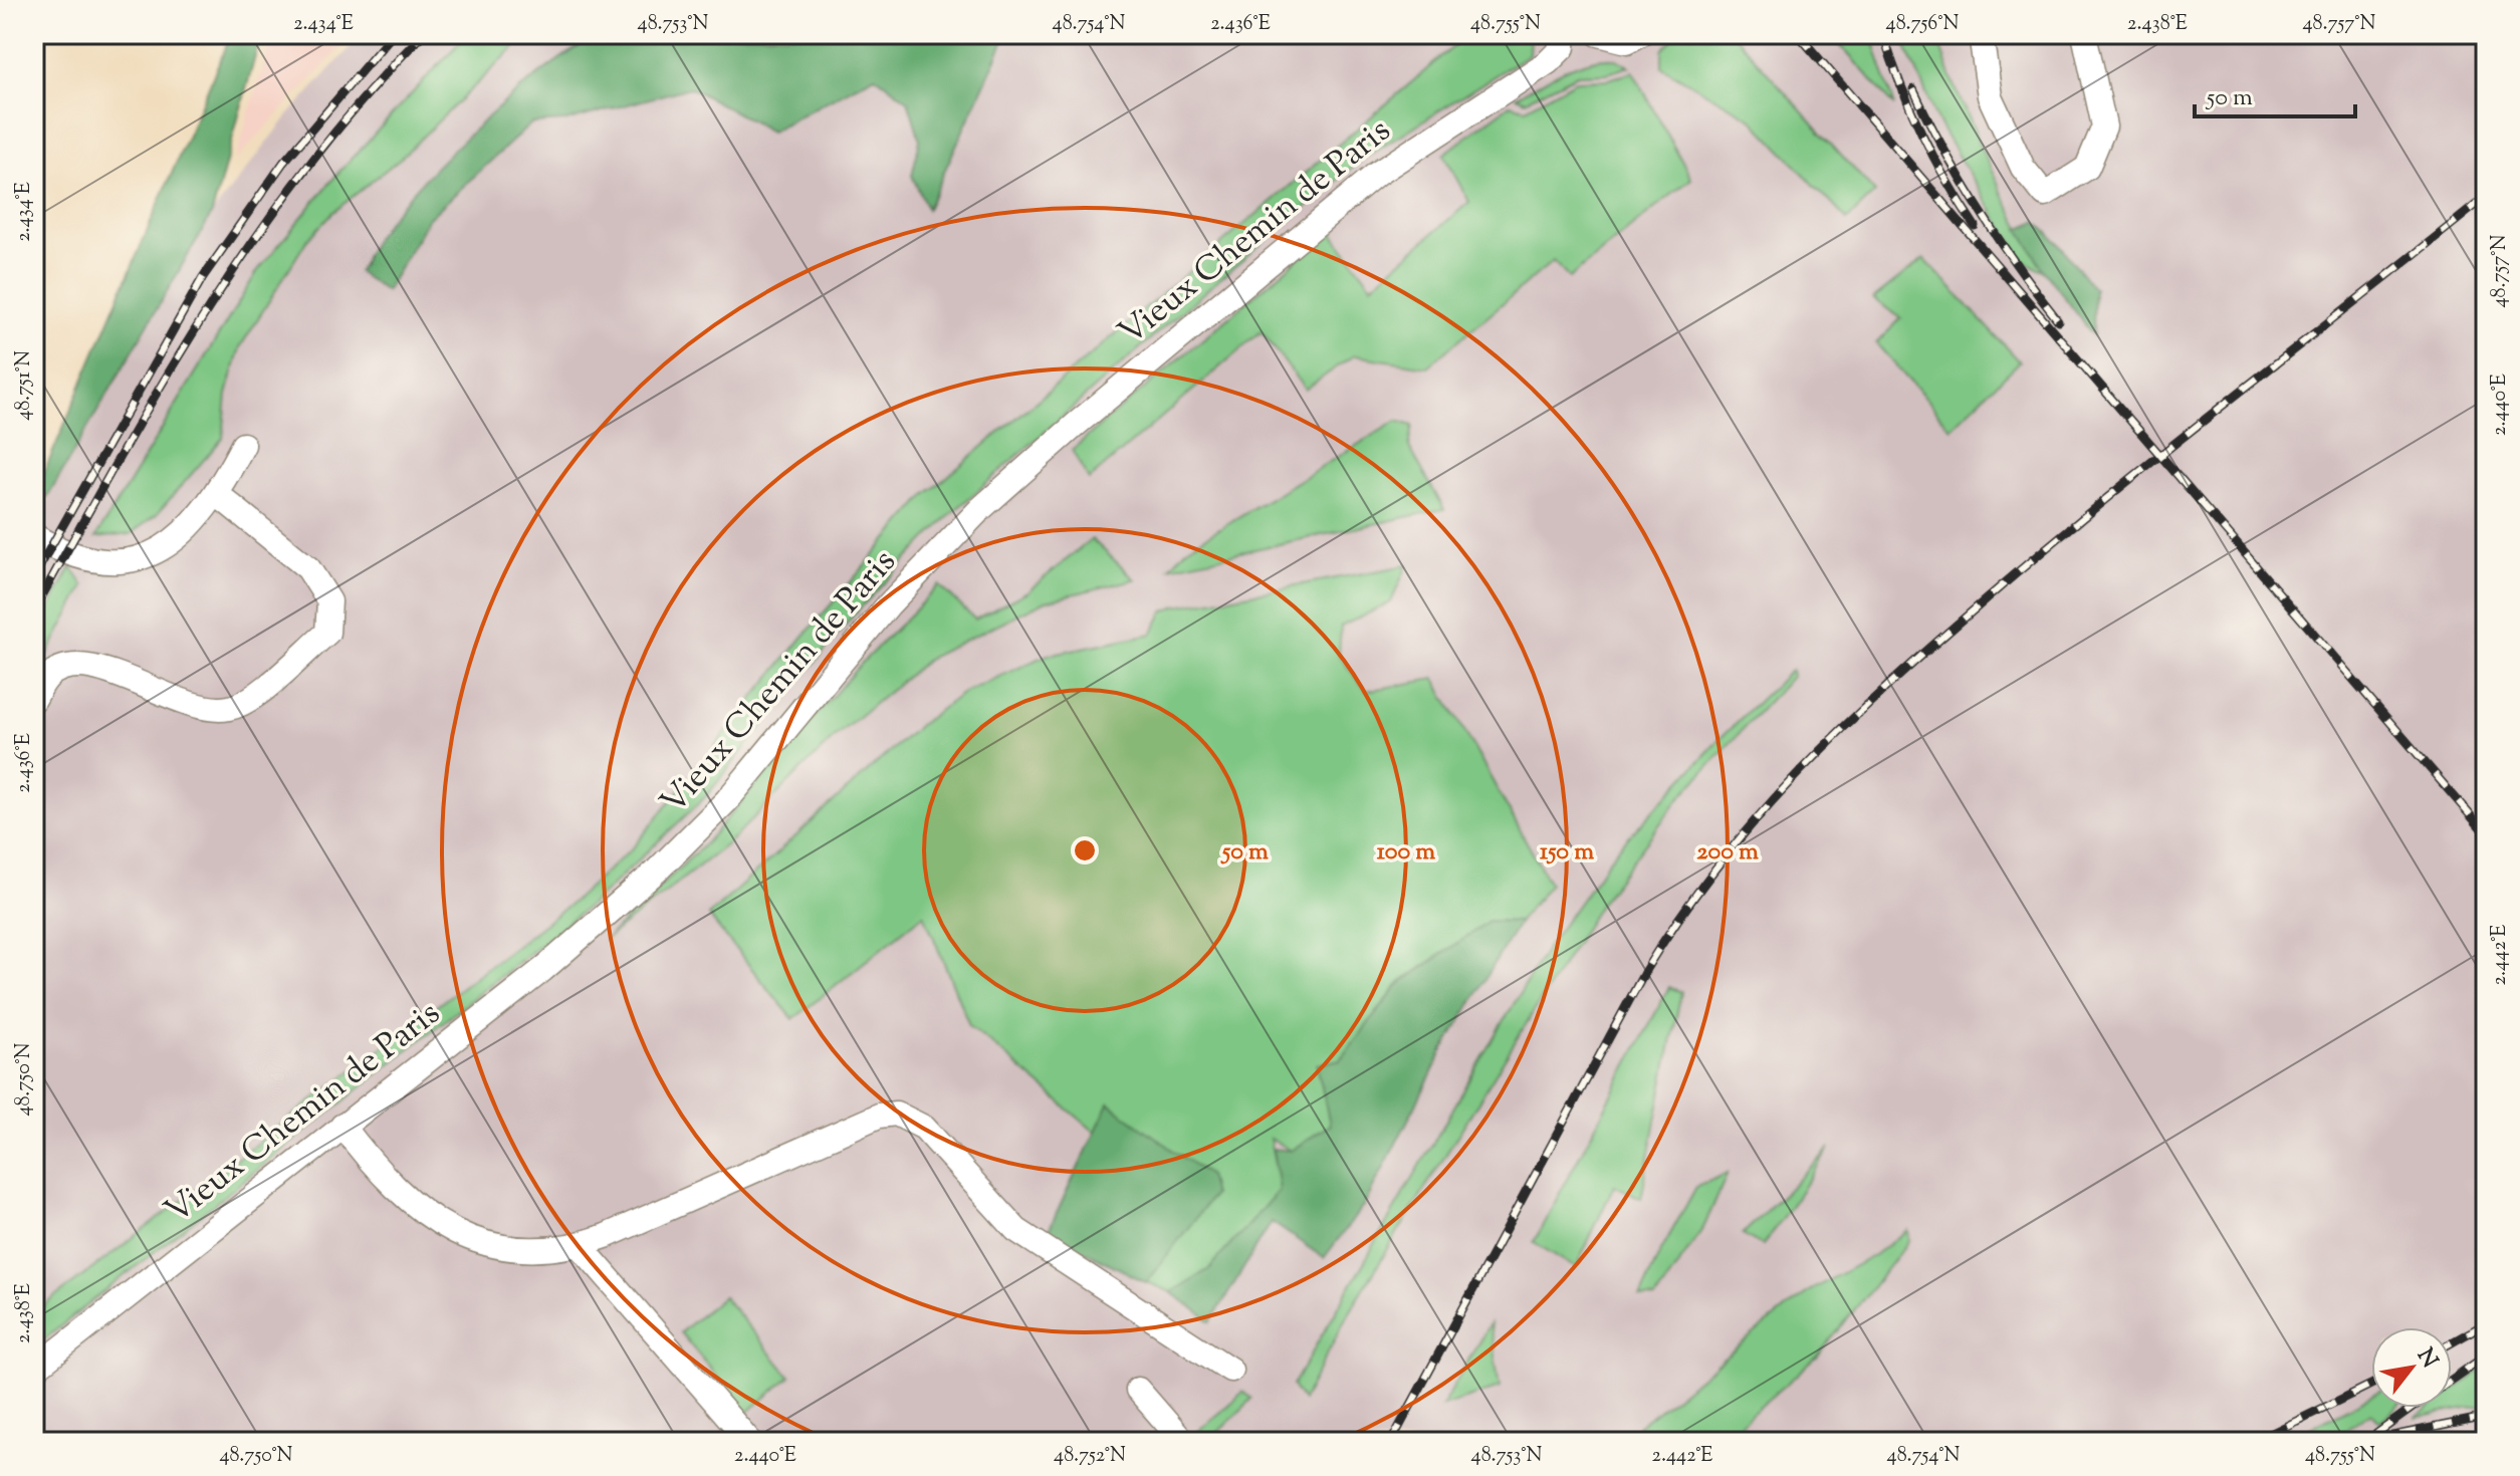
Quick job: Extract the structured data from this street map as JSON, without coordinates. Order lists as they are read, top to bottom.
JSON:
{
  "streets": {
    "street": ["Vieux Chemin de Paris"]
  },
  "scale_bar": "50 m",
  "north": "top right",
  "coordinates": [
    "2.434°E",
    "48.753°N",
    "48.754°N",
    "2.436°E",
    "48.755°N",
    "48.756°N",
    "2.438°E",
    "48.757°N",
    "48.751°N",
    "2.440°E",
    "2.442°E",
    "48.750°N",
    "48.752°N"
  ],
  "rings": [
    "50 m",
    "100 m",
    "150 m",
    "200 m"
  ]
}
